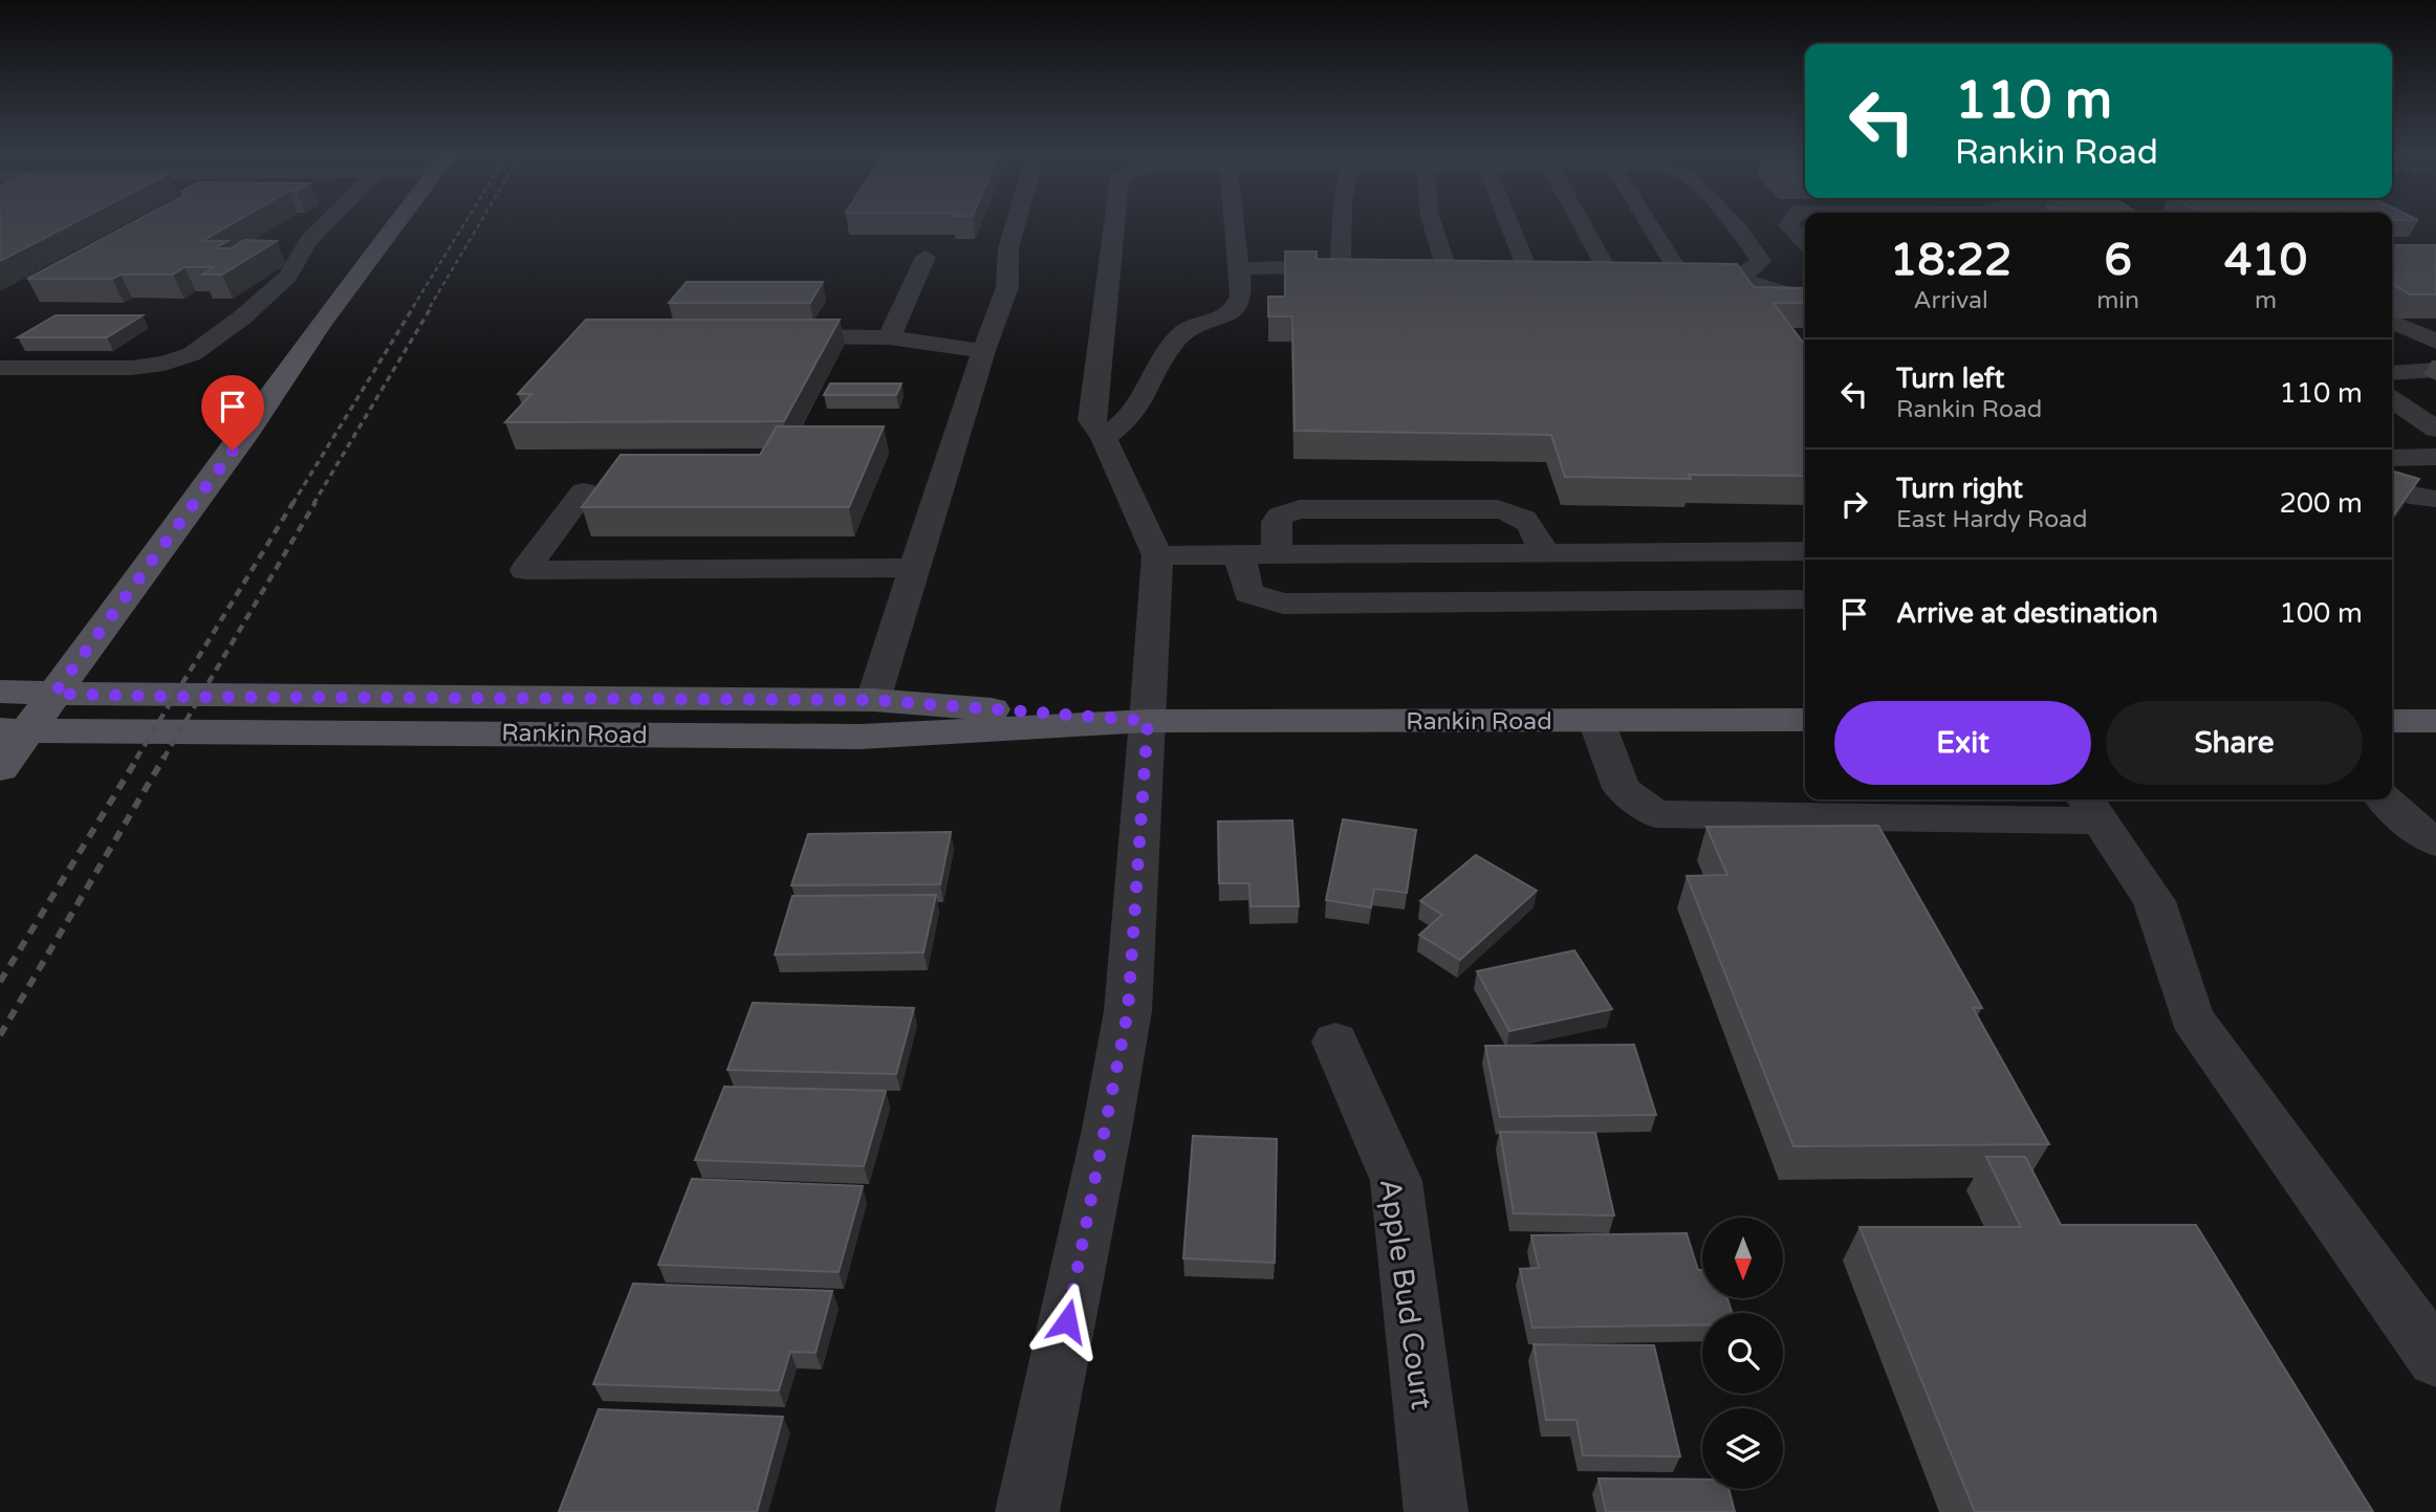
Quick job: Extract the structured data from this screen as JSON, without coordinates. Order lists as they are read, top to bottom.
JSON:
{
  "streets": {
    "main road": ["Rankin Road"],
    "street": ["Apple Bud Court"]
  },
  "north": "bottom",
  "page": {
    "turn": ["110 m", "Rankin Road"],
    "eta": [
      "18:22",
      "Arrival",
      "6",
      "min",
      "410",
      "m"
    ],
    "list": [
      {
        "name": "Turn left",
        "note": "Rankin Road",
        "value": "110 m"
      },
      {
        "name": "Turn right",
        "note": "East Hardy Road",
        "value": "200 m"
      },
      {
        "name": "Arrive at destination",
        "value": "100 m"
      }
    ],
    "buttons": ["Exit", "Share"]
  }
}
